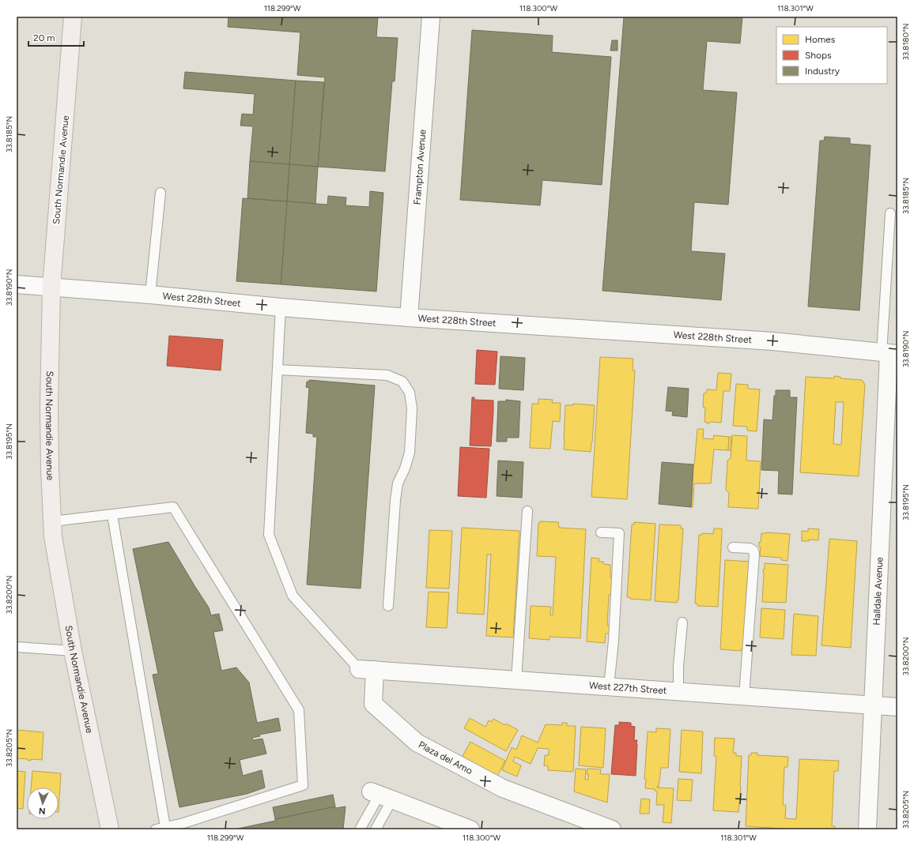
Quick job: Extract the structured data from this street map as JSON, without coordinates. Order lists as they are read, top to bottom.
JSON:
{
  "streets": {
    "main road": ["South Normandie Avenue"],
    "street": [
      "Frampton Avenue",
      "West 228th Street",
      "Halldale Avenue",
      "West 227th Street",
      "Plaza del Amo"
    ]
  },
  "crossings": [
    ["Frampton Avenue", "West 228th Street"],
    ["South Normandie Avenue", "West 228th Street"],
    ["West 228th Street", "Halldale Avenue"],
    ["Halldale Avenue", "West 227th Street"],
    ["West 227th Street", "Plaza del Amo"]
  ],
  "legend": ["Homes", "Shops", "Industry"],
  "scale_bar": "20 m",
  "north": "bottom",
  "coordinates": [
    "118.299°W",
    "118.300°W",
    "118.301°W",
    "33.8180°N",
    "33.8185°N",
    "33.8190°N",
    "33.8195°N",
    "33.8200°N",
    "33.8205°N"
  ]
}
